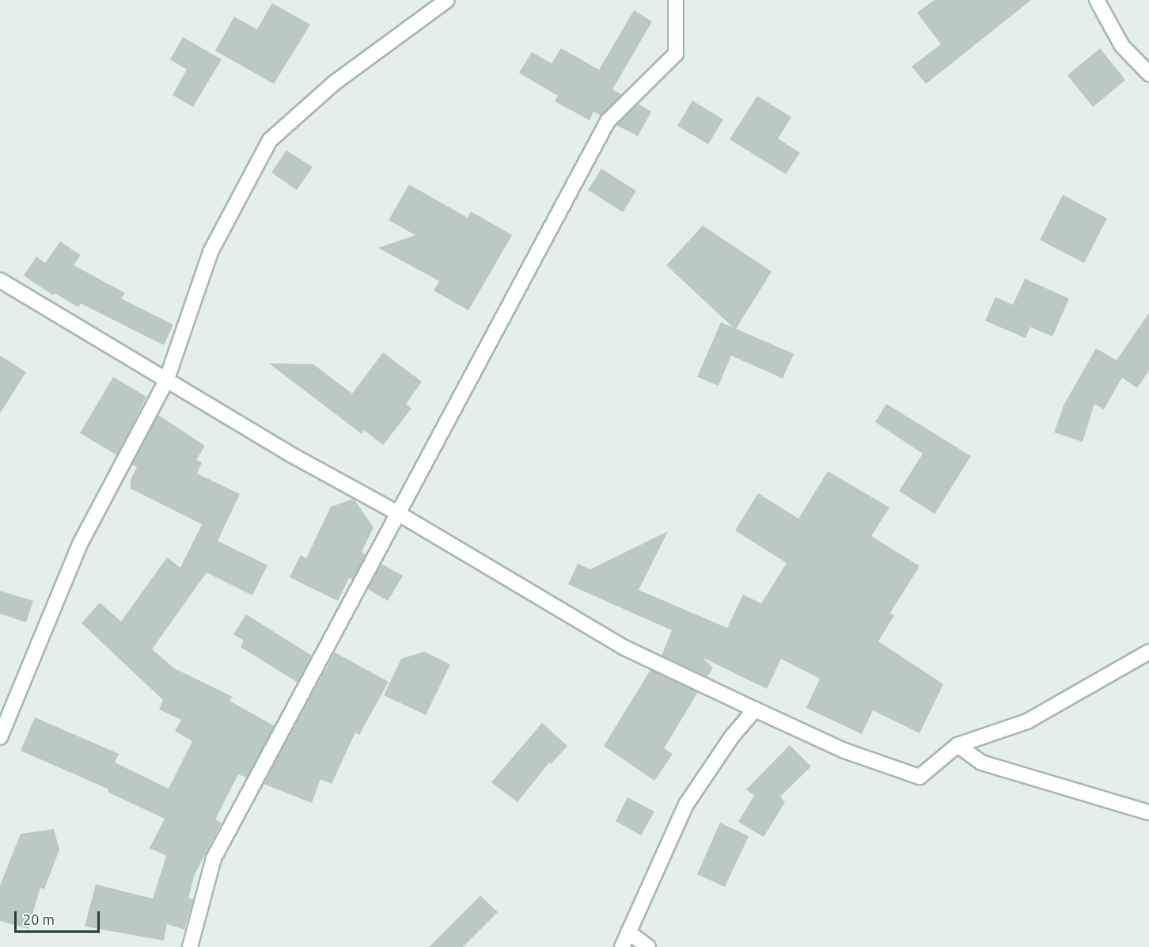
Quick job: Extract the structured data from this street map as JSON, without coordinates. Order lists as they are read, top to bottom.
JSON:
{
  "scale_bar": "20 m"
}
